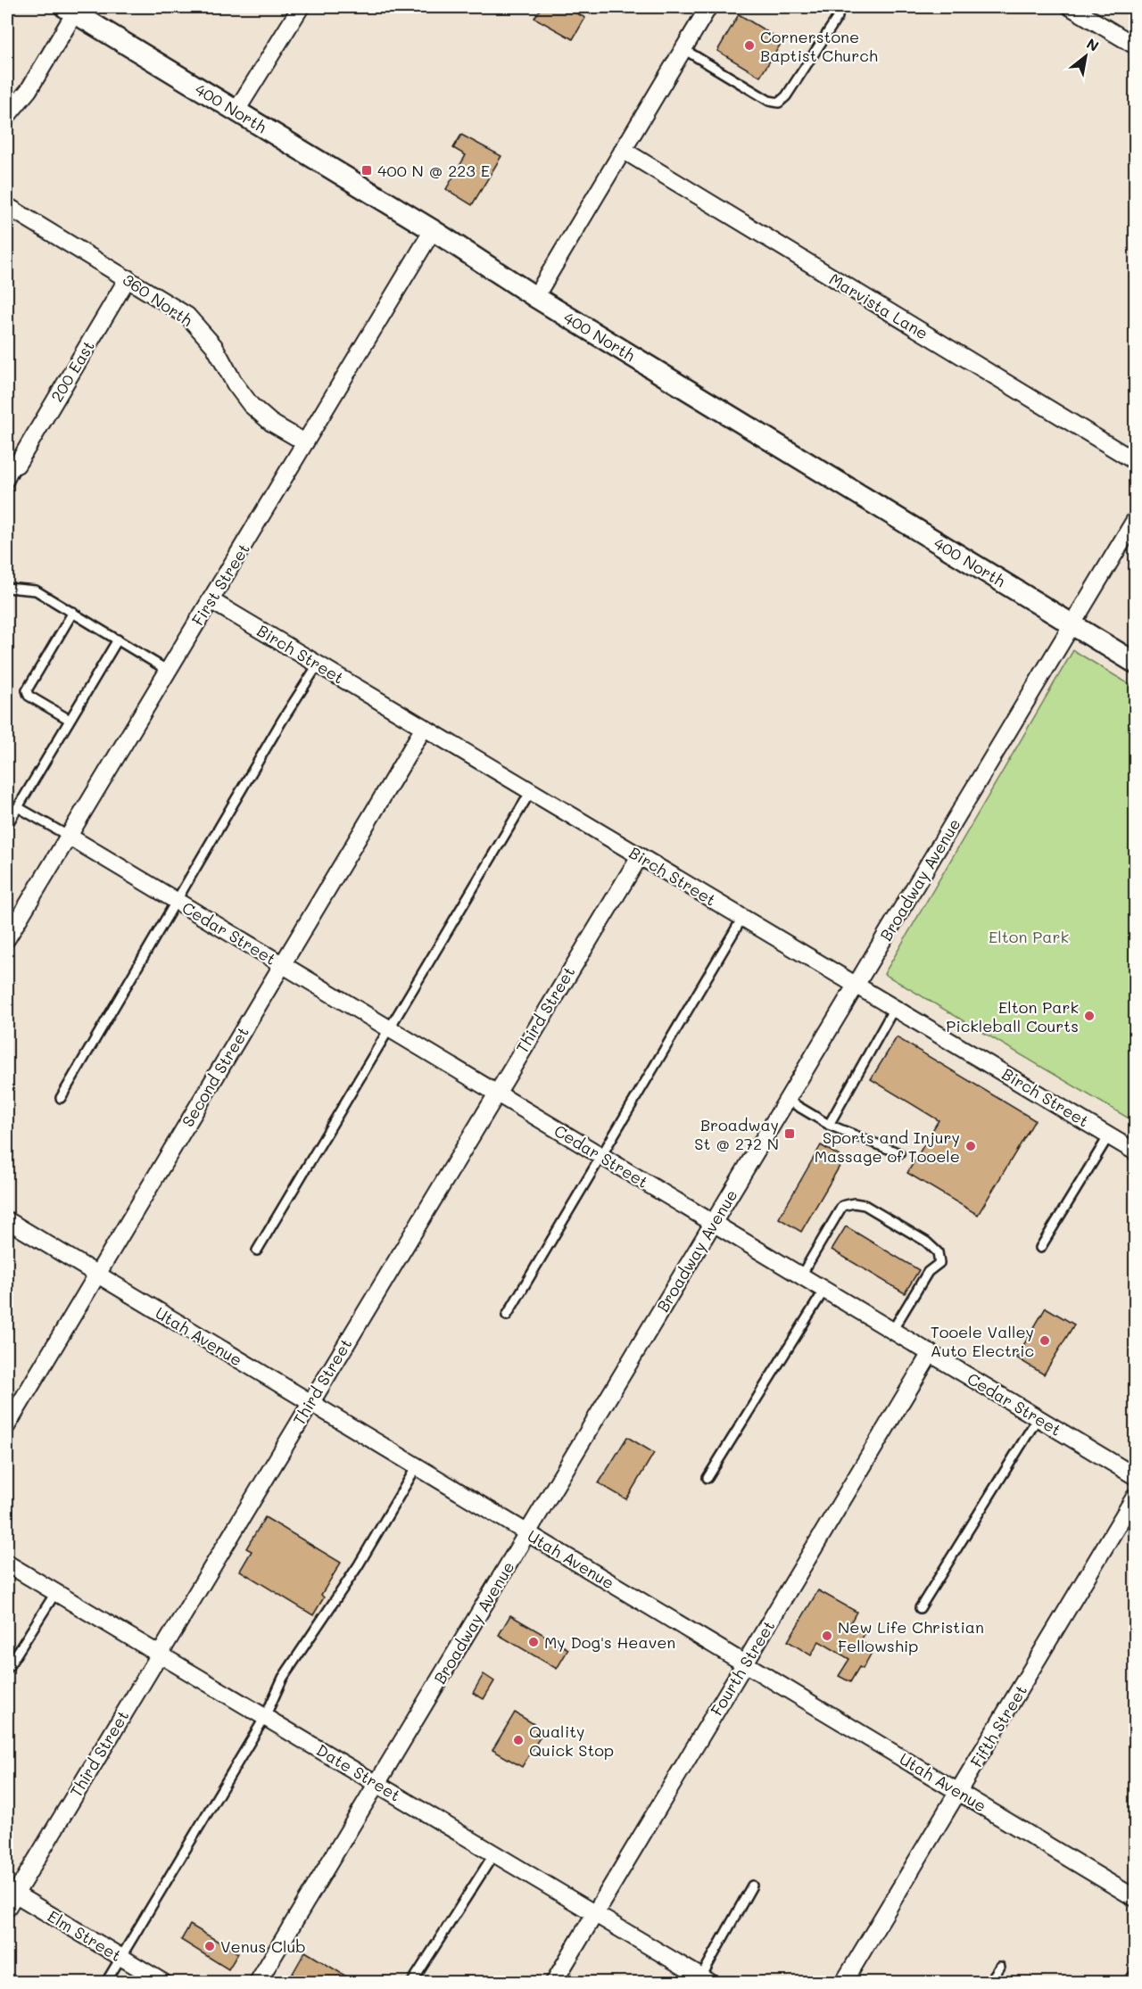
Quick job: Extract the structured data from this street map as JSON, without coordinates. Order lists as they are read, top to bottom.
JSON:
{
  "streets": {
    "street": [
      "400 North",
      "360 North",
      "Marvista Lane",
      "200 East",
      "First Street",
      "Birch Street",
      "Broadway Avenue",
      "Cedar Street",
      "Third Street",
      "Second Street",
      "Utah Avenue",
      "Fourth Street",
      "Fifth Street",
      "Date Street",
      "Elm Street"
    ]
  },
  "crossings": [
    ["400 North", "First Street"],
    ["400 North", "Broadway Avenue"],
    ["360 North", "200 East"],
    ["360 North", "First Street"],
    ["First Street", "Birch Street"],
    ["First Street", "Cedar Street"],
    ["Birch Street", "Broadway Avenue"],
    ["Birch Street", "Third Street"],
    ["Birch Street", "Second Street"],
    ["Broadway Avenue", "Cedar Street"],
    ["Broadway Avenue", "Utah Avenue"],
    ["Broadway Avenue", "Date Street"],
    ["Cedar Street", "Third Street"],
    ["Cedar Street", "Second Street"],
    ["Cedar Street", "Fourth Street"],
    ["Third Street", "Utah Avenue"],
    ["Third Street", "Date Street"],
    ["Third Street", "Elm Street"],
    ["Second Street", "Utah Avenue"],
    ["Utah Avenue", "Fourth Street"],
    ["Utah Avenue", "Fifth Street"],
    ["Fourth Street", "Date Street"]
  ],
  "parks": ["Elton Park"],
  "places": {
    "other": [
      "Cornerstone Baptist Church",
      "Elton Park Pickleball Courts",
      "Sports and Injury Massage of Tooele",
      "Tooele Valley Auto Electric",
      "New Life Christian Fellowship",
      "My Dog's Heaven",
      "Quality Quick Stop",
      "Venus Club"
    ],
    "transit": ["400 N @ 223 E", "Broadway St @ 272 N"]
  },
  "north": "top right"
}
